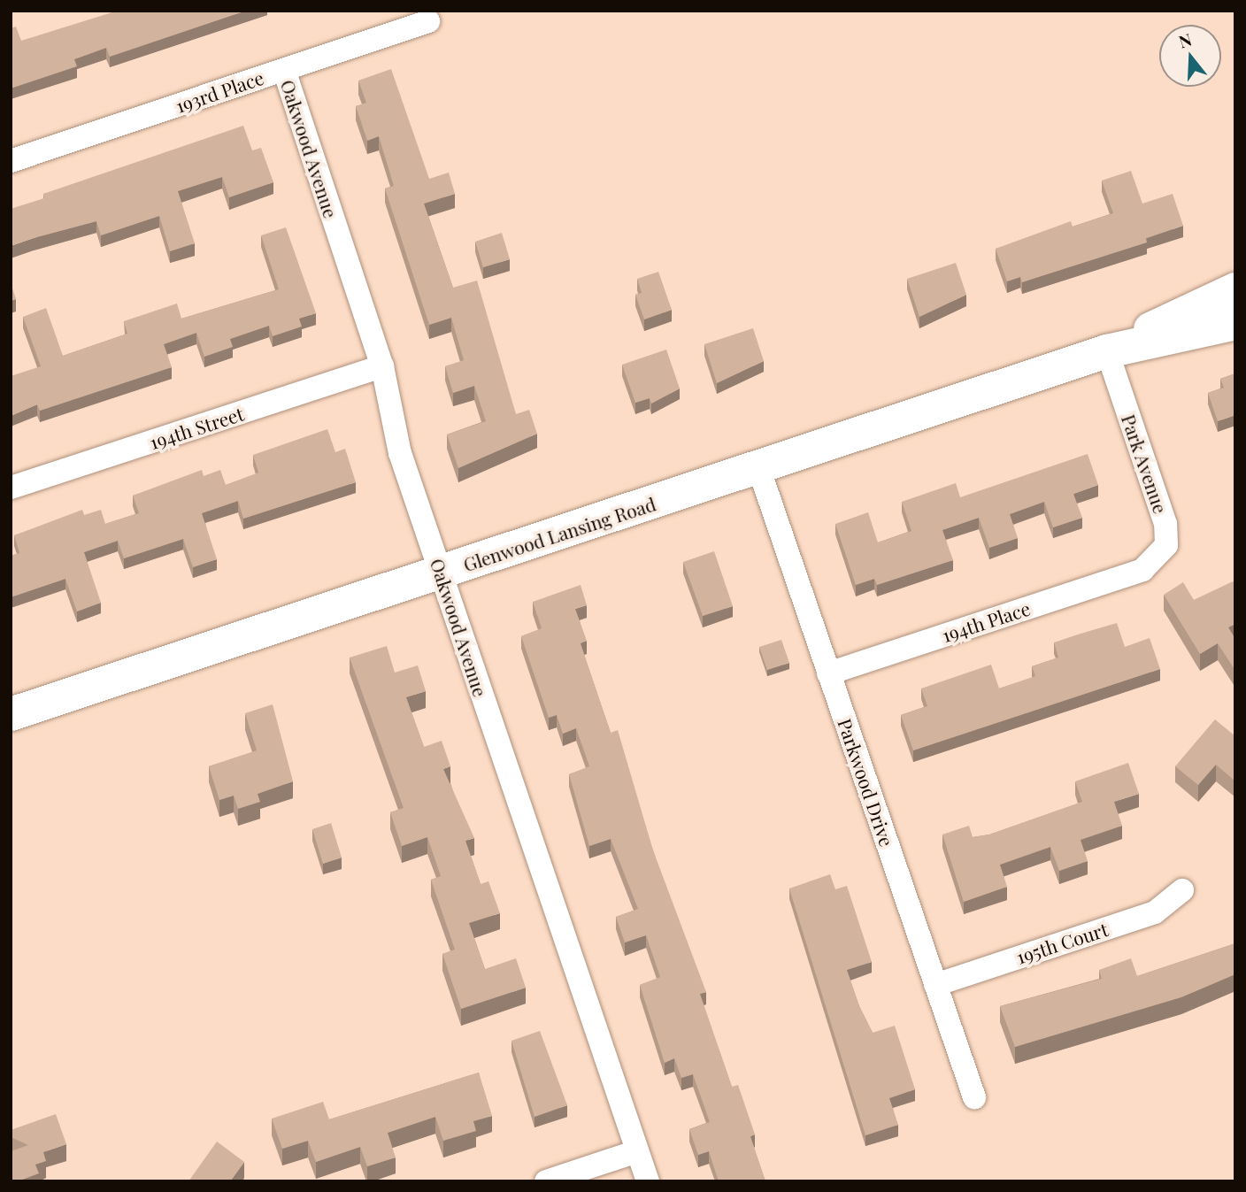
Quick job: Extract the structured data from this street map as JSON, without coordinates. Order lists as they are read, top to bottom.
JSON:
{
  "streets": {
    "main road": ["Glenwood Lansing Road"],
    "street": [
      "193rd Place",
      "Oakwood Avenue",
      "194th Street",
      "Park Avenue",
      "194th Place",
      "Parkwood Drive",
      "195th Court"
    ]
  },
  "crossings": [
    ["193rd Place", "Oakwood Avenue"],
    ["Oakwood Avenue", "194th Street"],
    ["Oakwood Avenue", "Glenwood Lansing Road"],
    ["Park Avenue", "Glenwood Lansing Road"],
    ["Park Avenue", "194th Place"],
    ["Glenwood Lansing Road", "Parkwood Drive"],
    ["194th Place", "Parkwood Drive"],
    ["Parkwood Drive", "195th Court"]
  ],
  "north": "top"
}
